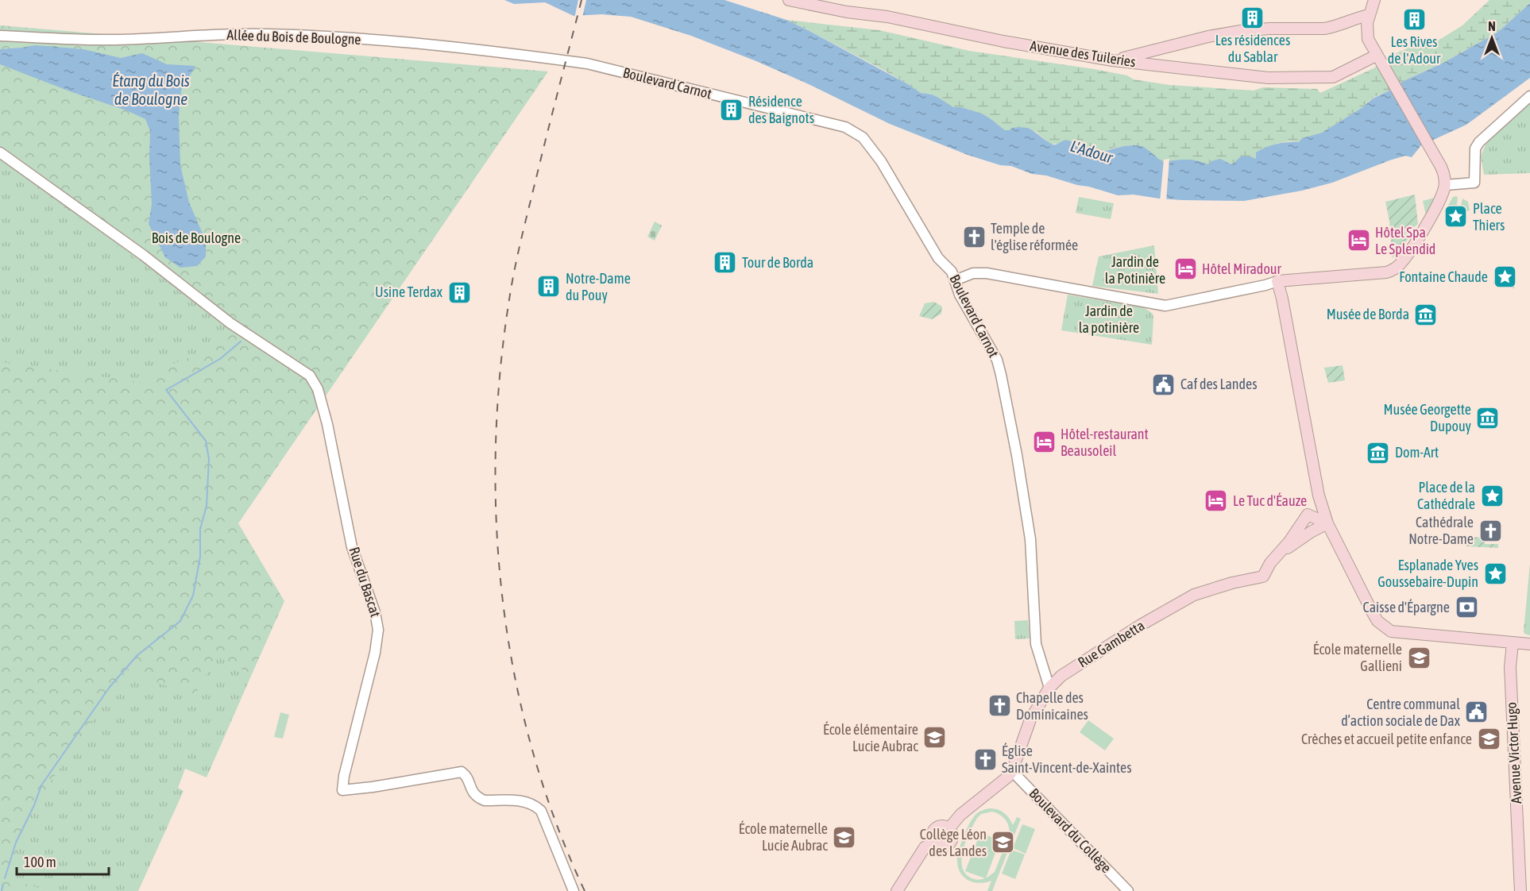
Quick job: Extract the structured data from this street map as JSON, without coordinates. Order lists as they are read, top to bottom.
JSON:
{
  "streets": {
    "main road": ["Avenue des Tuileries", "Rue Gambetta", "Avenue Victor Hugo"],
    "street": [
      "Allée du Bois de Boulogne",
      "Boulevard Carnot",
      "Rue du Bascat",
      "Boulevard du Collège"
    ]
  },
  "crossings": [
    ["Allée du Bois de Boulogne", "Boulevard Carnot"],
    ["Boulevard Carnot", "Rue Gambetta"],
    ["Rue Gambetta", "Boulevard du Collège"]
  ],
  "water": ["Étang du Bois de Boulogne", "L'Adour"],
  "parks": ["Bois de Boulogne", "Jardin de la Potinière", "Jardin de la potinière"],
  "places": {
    "building": [
      "Les résidences du Sablar",
      "Les Rives de l'Adour",
      "Résidence des Baignots",
      "Tour de Borda",
      "Notre-Dame du Pouy",
      "Usine Terdax"
    ],
    "place": [
      "Place Thiers",
      "Fontaine Chaude",
      "Place de la Cathédrale",
      "Esplanade Yves Goussebaire-Dupin"
    ],
    "church": [
      "Temple de l'église réformée",
      "Cathédrale Notre-Dame",
      "Chapelle des Dominicaines",
      "Église Saint-Vincent-de-Xaintes"
    ],
    "hotel": [
      "Hôtel Spa Le Splendid",
      "Hôtel Miradour",
      "Hôtel-restaurant Beausoleil",
      "Le Tuc d'Éauze"
    ],
    "museum": ["Musée de Borda", "Musée Georgette Dupouy", "Dom-Art"],
    "public building": ["Caf des Landes", "Centre communal d’action sociale de Dax"],
    "bank": ["Caisse d'Épargne"],
    "school or university": [
      "École maternelle Gallieni",
      "École élémentaire Lucie Aubrac",
      "Crèches et accueil petite enfance",
      "École maternelle Lucie Aubrac",
      "Collège Léon des Landes"
    ]
  },
  "scale_bar": "100 m",
  "north": "top"
}
